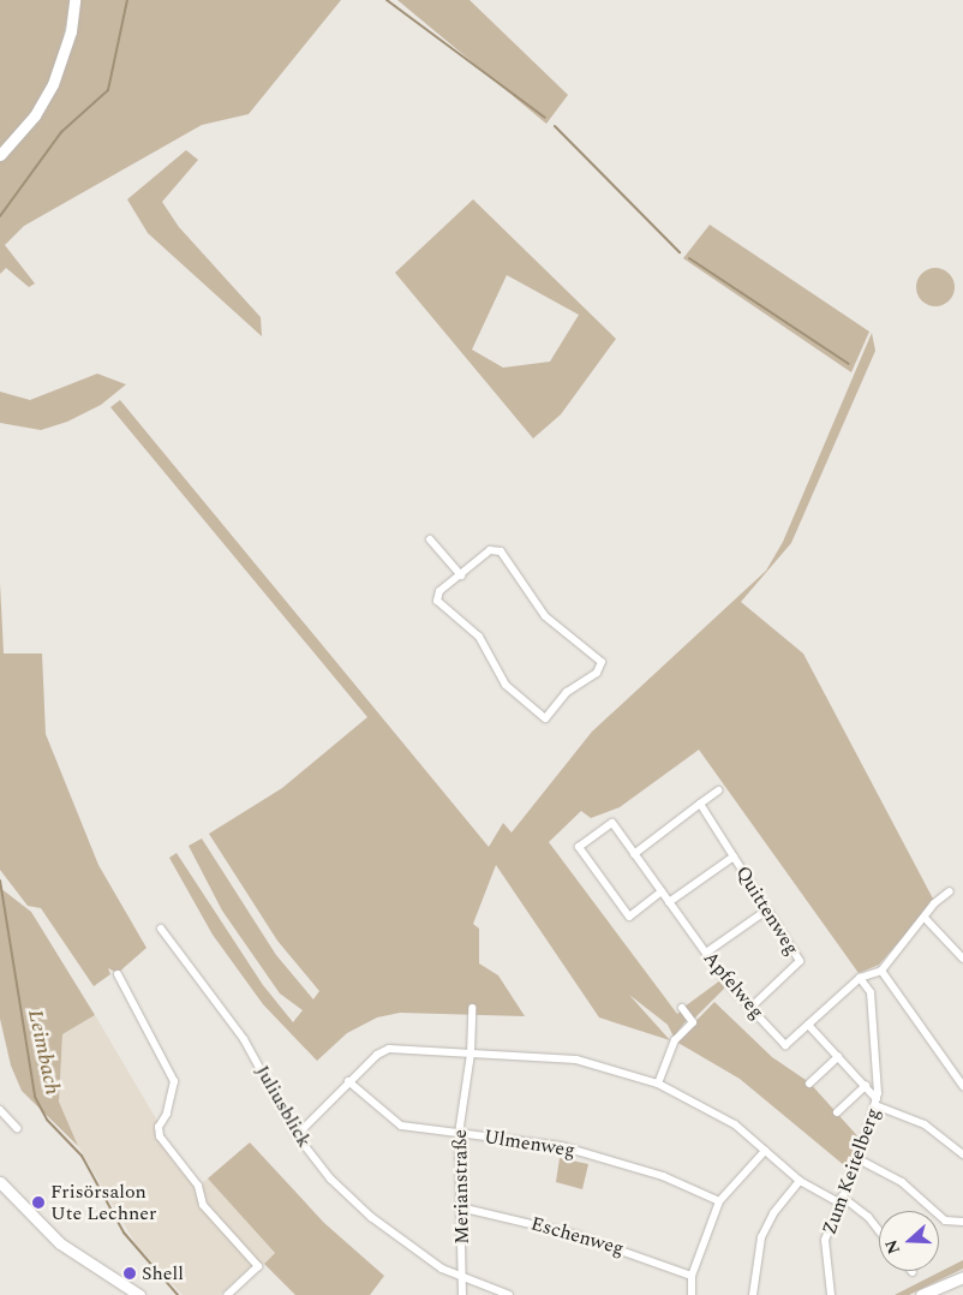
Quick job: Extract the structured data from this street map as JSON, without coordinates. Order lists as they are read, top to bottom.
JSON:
{
  "streets": {
    "street": [
      "Quittenweg",
      "Apfelweg",
      "Juliusblick",
      "Ulmenweg",
      "Zum Keitelberg",
      "Merianstraße",
      "Eschenweg"
    ]
  },
  "crossings": [
    ["Quittenweg", "Apfelweg"],
    ["Apfelweg", "Zum Keitelberg"],
    ["Juliusblick", "Merianstraße"],
    ["Ulmenweg", "Merianstraße"],
    ["Merianstraße", "Eschenweg"]
  ],
  "water": ["Leimbach"],
  "places": ["Frisörsalon Ute Lechner", "Shell"],
  "north": "left"
}
